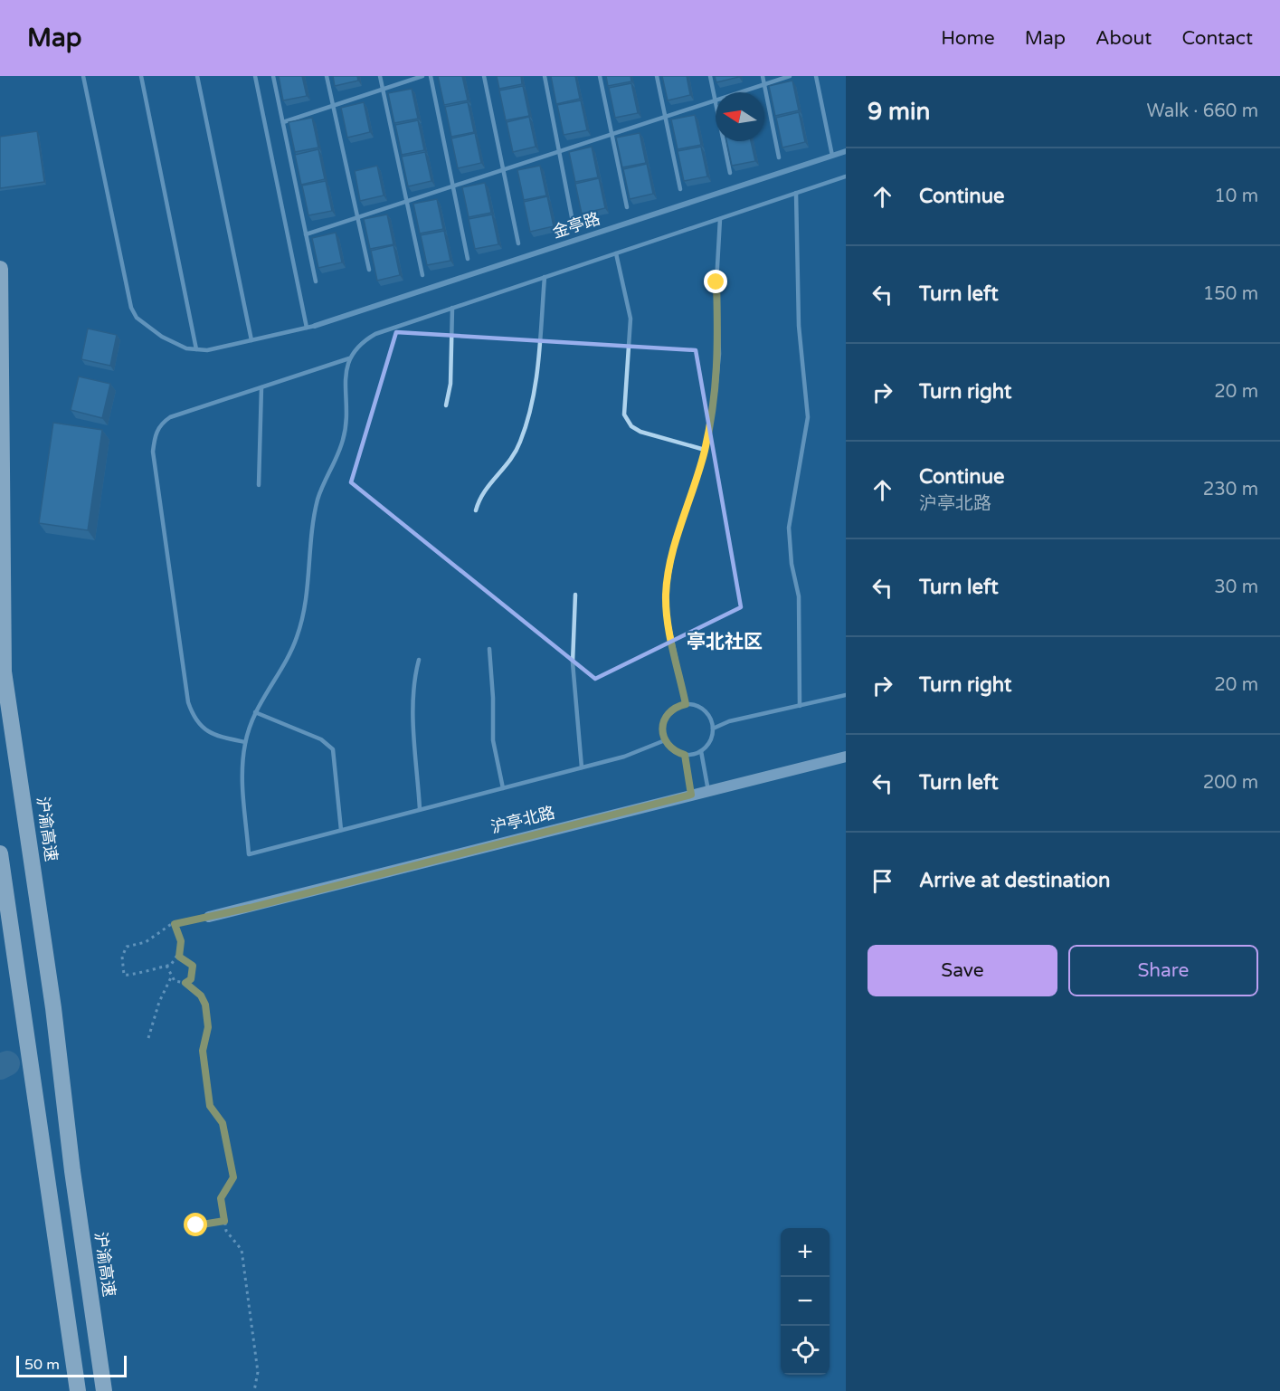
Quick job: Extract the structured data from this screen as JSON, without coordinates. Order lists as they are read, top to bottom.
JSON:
{
  "streets": {
    "highway": ["沪渝高速"],
    "street": ["金亭路", "沪亭北路"]
  },
  "districts": ["亭北社区"],
  "scale_bar": "50 m",
  "north": "left",
  "page": {
    "header": "Map",
    "nav": [
      "Home",
      "Map",
      "About",
      "Contact"
    ],
    "heading": ["9 min", "Walk · 660 m"],
    "list": [
      ["Continue", "10 m"],
      ["Turn left", "150 m"],
      ["Turn right", "20 m"],
      ["Continue", "沪亭北路", "230 m"],
      ["Turn left", "30 m"],
      ["Turn right", "20 m"],
      ["Turn left", "200 m"],
      "Arrive at destination"
    ],
    "buttons": ["Save", "Share"],
    "map_buttons": ["+", "−"],
    "scale": "50 m"
  }
}
